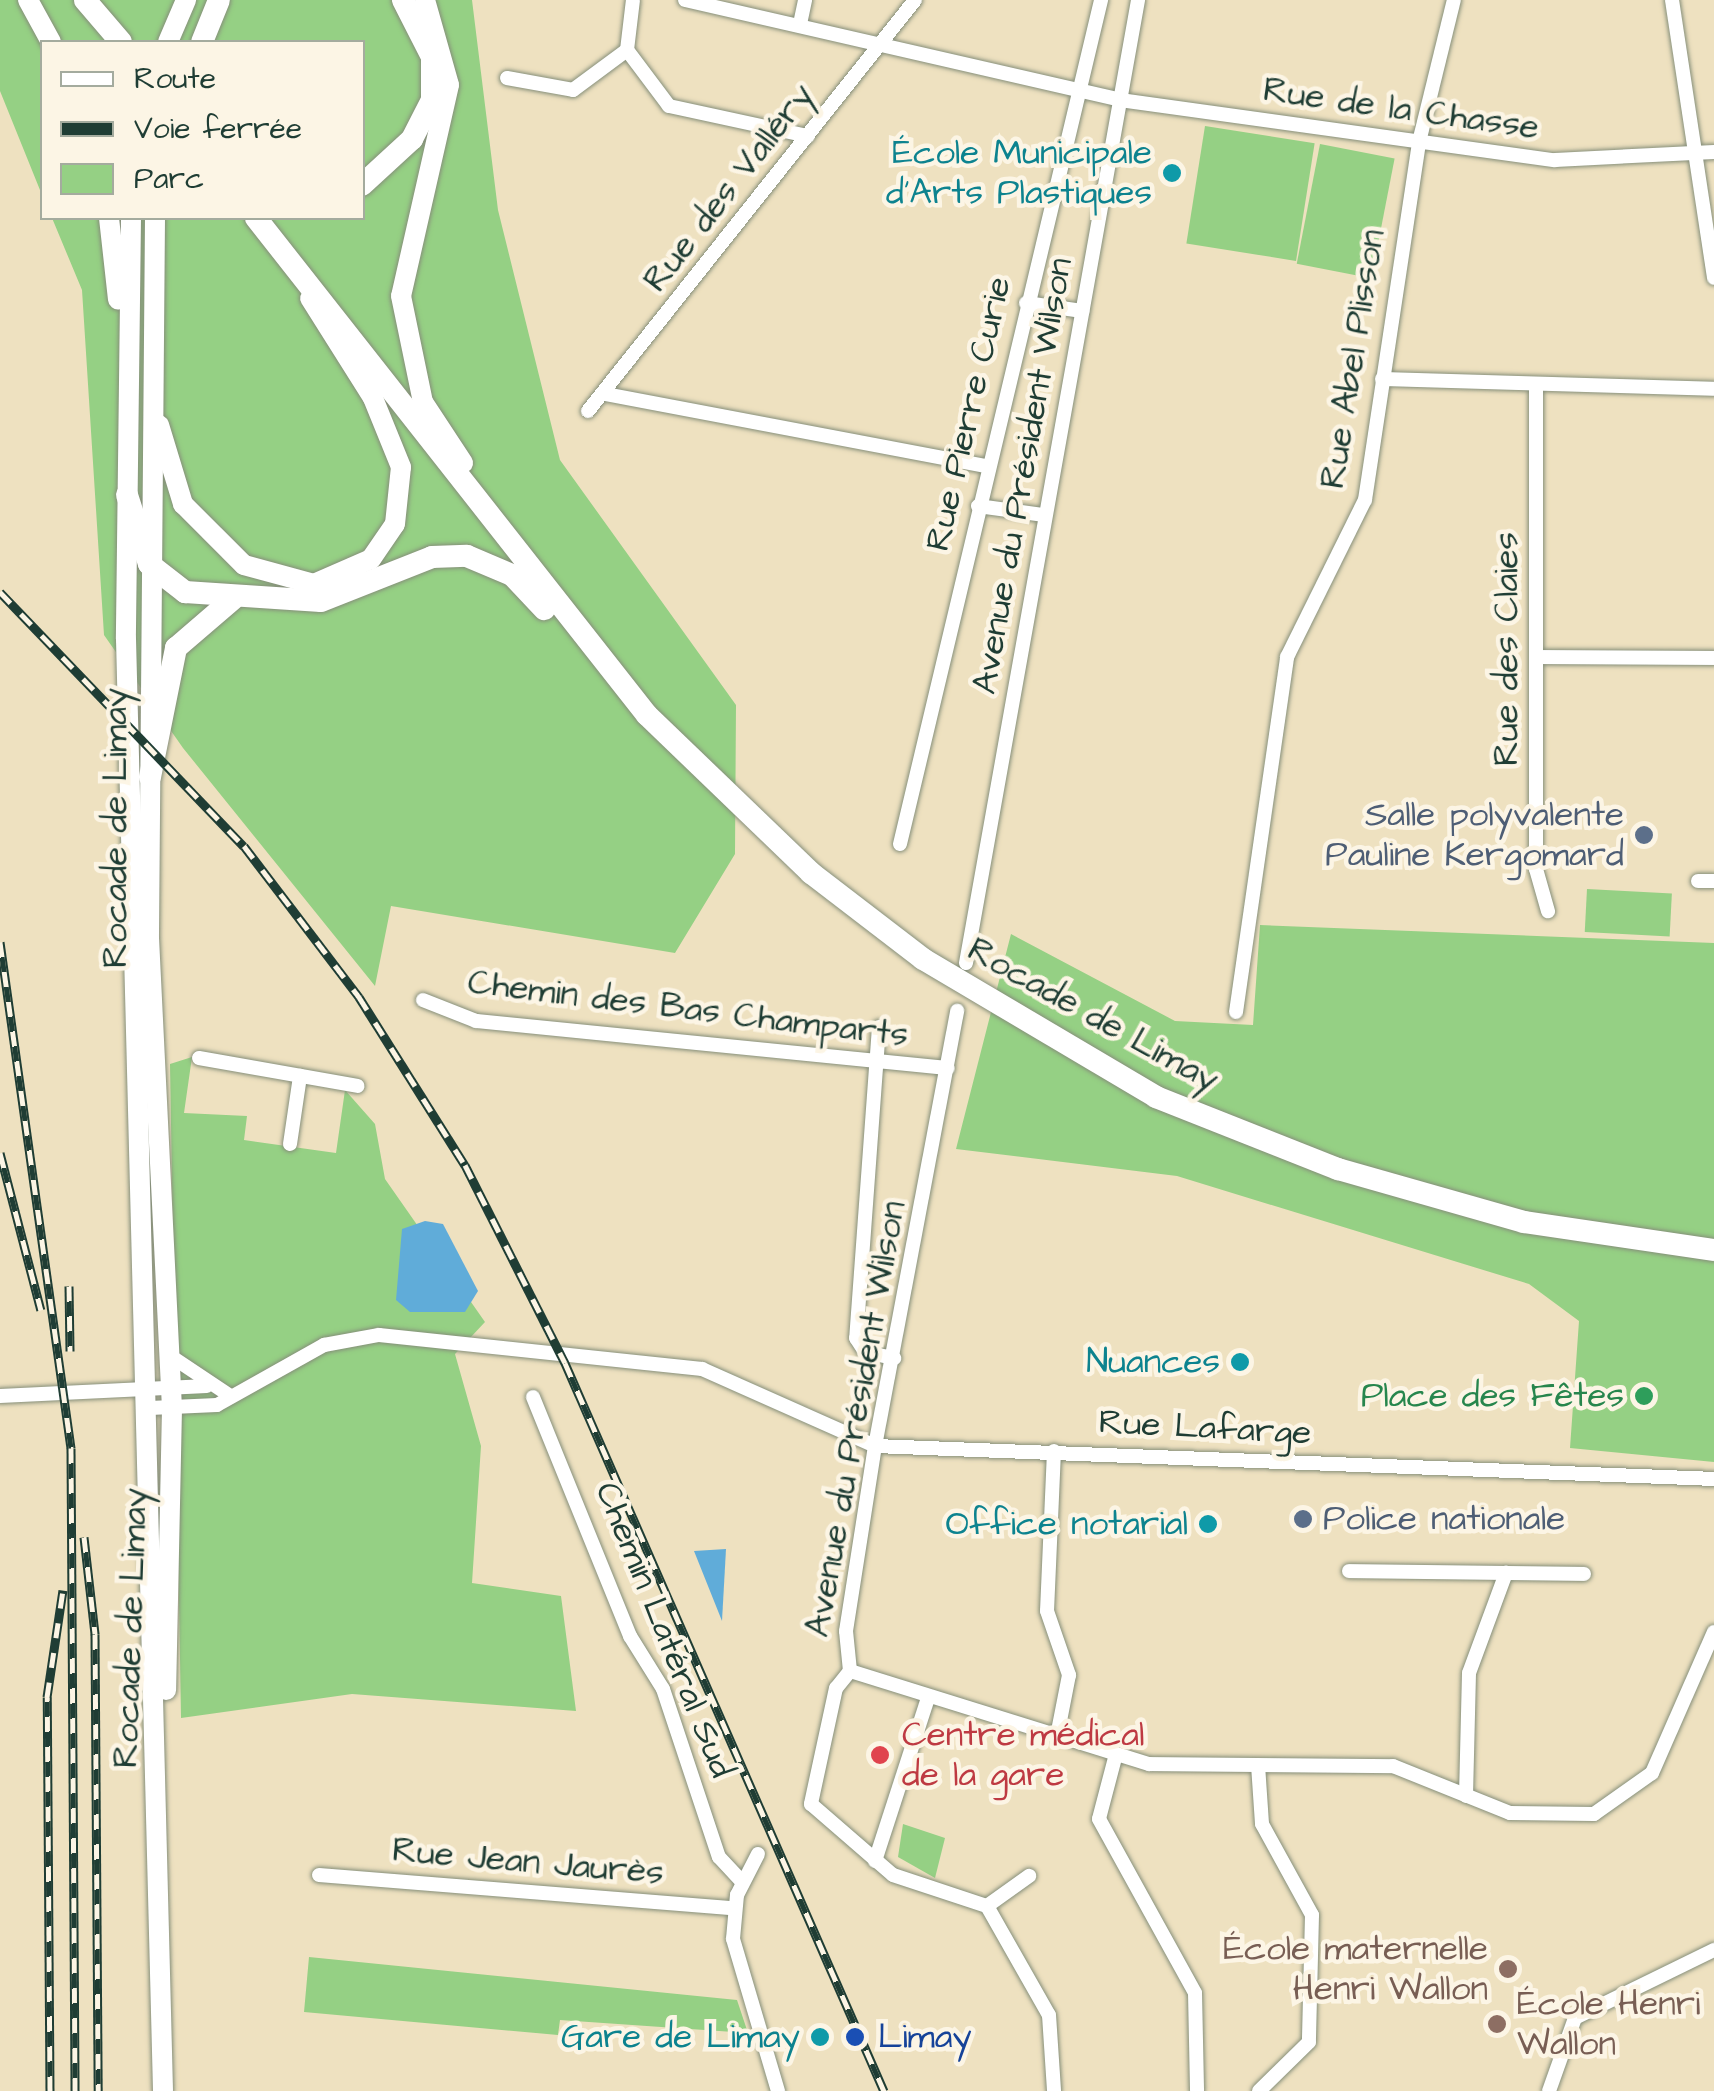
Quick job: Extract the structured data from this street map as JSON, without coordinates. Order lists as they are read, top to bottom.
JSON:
{
  "streets": {
    "main road": ["Rocade de Limay"],
    "street": [
      "Rue de la Chasse",
      "Rue des Valléry",
      "Rue Abel Plisson",
      "Rue Pierre Curie",
      "Avenue du Président Wilson",
      "Rue des Claies",
      "Chemin des Bas Champarts",
      "Rue Lafarge",
      "Chemin Latéral Sud",
      "Rue Jean Jaurès"
    ]
  },
  "crossings": [
    ["Rue de la Chasse", "Rue des Valléry"],
    ["Rue de la Chasse", "Rue Abel Plisson"],
    ["Rue de la Chasse", "Rue Pierre Curie"],
    ["Rue de la Chasse", "Avenue du Président Wilson"],
    ["Avenue du Président Wilson", "Chemin des Bas Champarts"],
    ["Avenue du Président Wilson", "Rue Lafarge"]
  ],
  "places": [
    "École Municipale d'Arts Plastiques",
    "Salle polyvalente Pauline Kergomard",
    "Nuances",
    "Place des Fêtes",
    "Police nationale",
    "Office notarial",
    "Centre médical de la gare",
    "École maternelle Henri Wallon",
    "École Henri Wallon",
    "Gare de Limay",
    "Limay"
  ],
  "legend": ["Route", "Voie ferrée", "Parc"]
}
